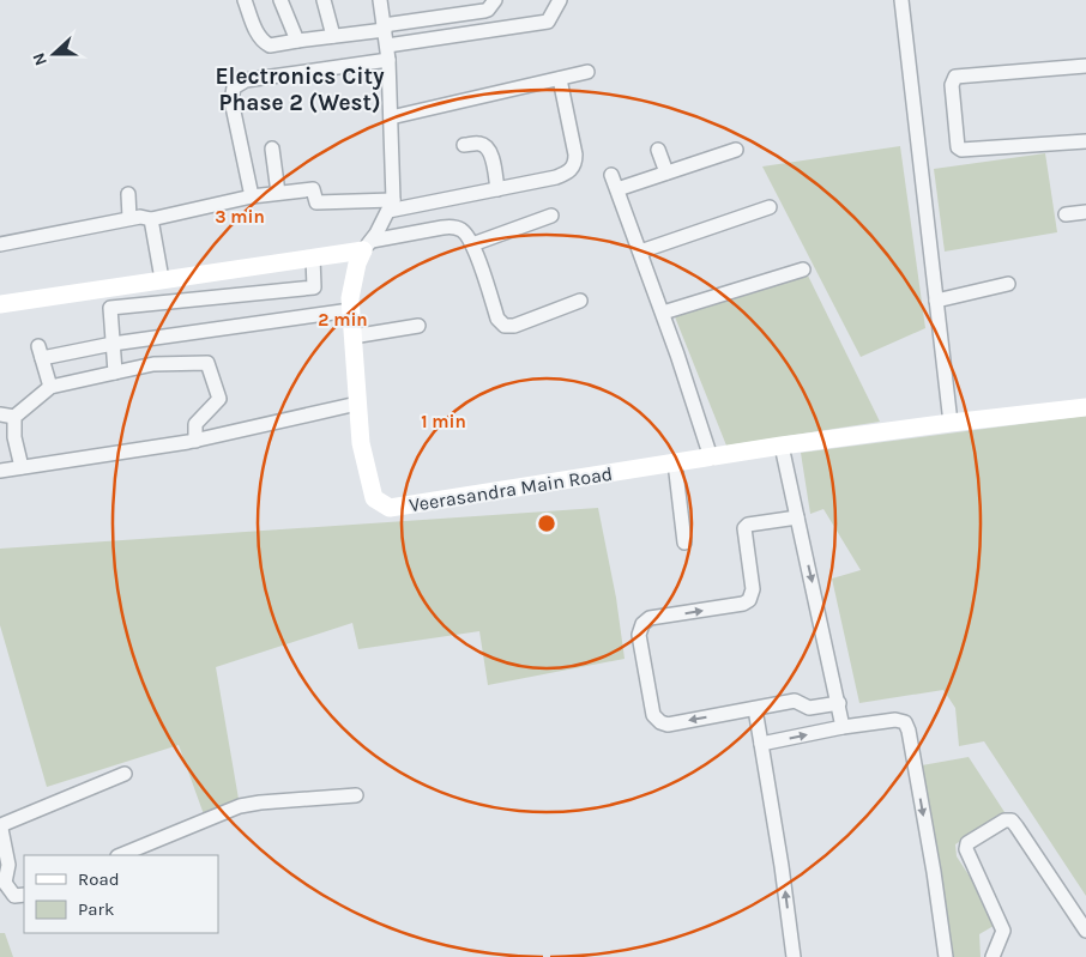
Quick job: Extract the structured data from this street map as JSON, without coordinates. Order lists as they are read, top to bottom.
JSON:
{
  "streets": {
    "street": ["Veerasandra Main Road"]
  },
  "districts": ["Electronics City Phase 2 (West)"],
  "legend": ["Road", "Park"],
  "north": "left",
  "rings": ["3 min", "2 min", "1 min"]
}
